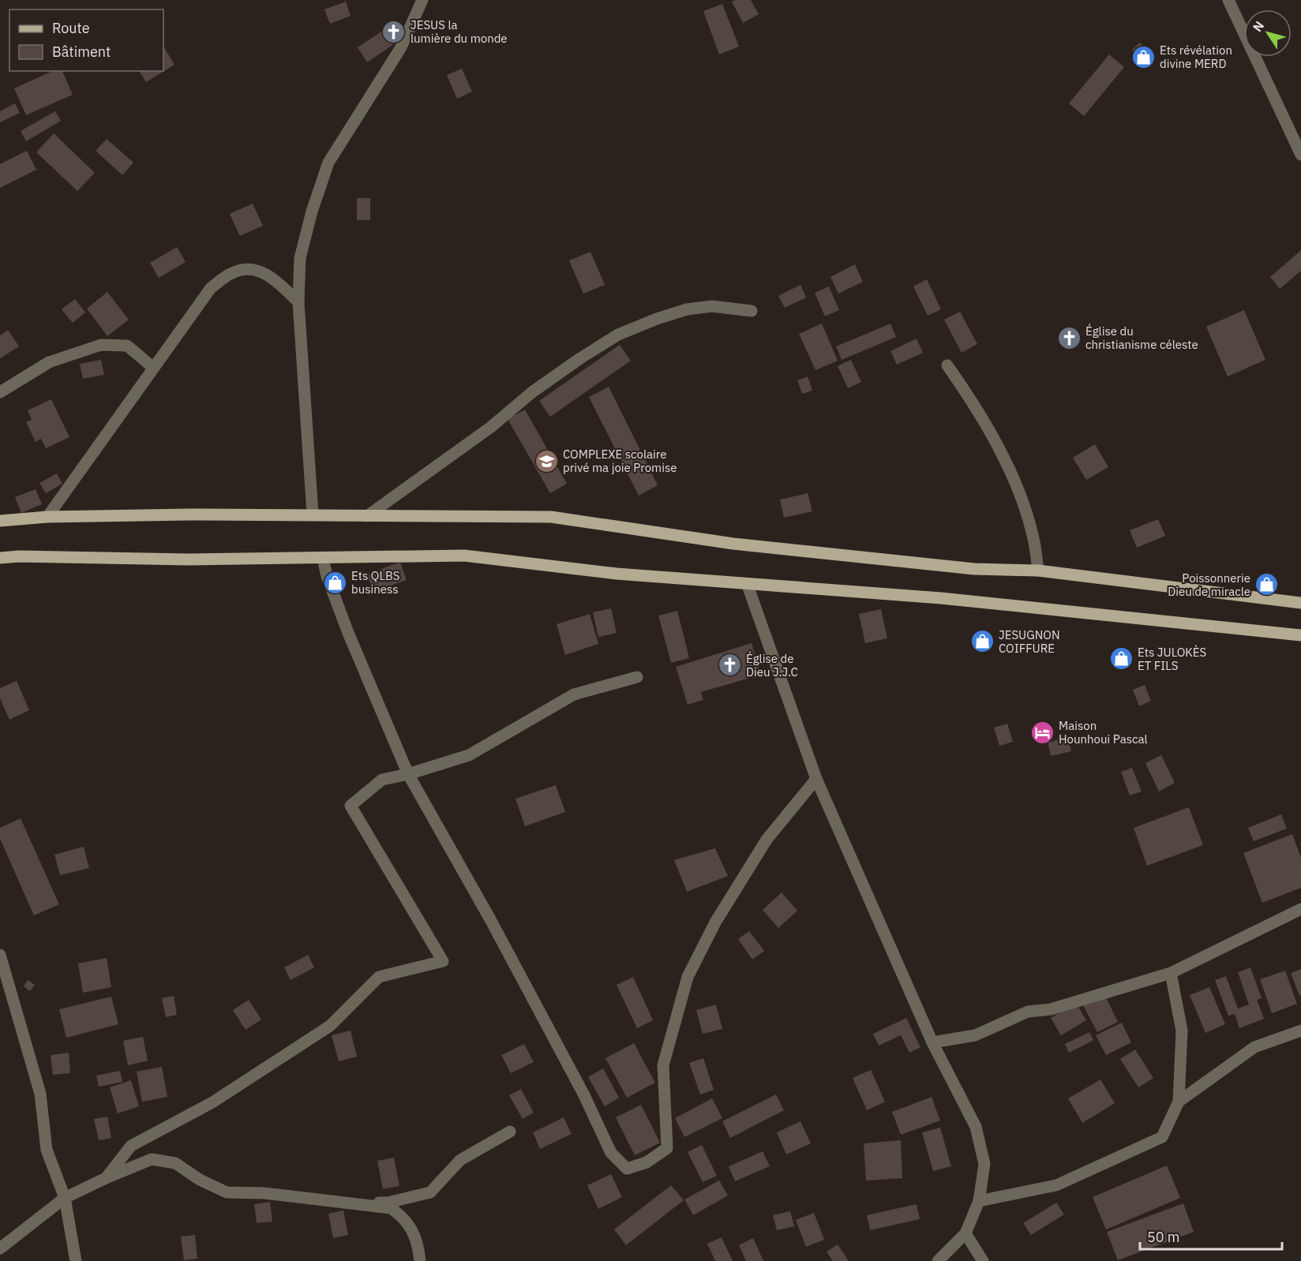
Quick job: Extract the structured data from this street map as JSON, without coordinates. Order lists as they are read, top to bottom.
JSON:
{
  "places": {
    "church": ["JESUS la lumière du monde", "Église du christianisme céleste", "Église de Dieu J.J.C"],
    "shop": [
      "Ets révélation divine MERD",
      "Ets QLBS business",
      "Poissonnerie Dieu de miracle",
      "JESUGNON COIFFURE",
      "Ets JULOKÈS ET FILS"
    ],
    "school or university": ["COMPLEXE scolaire privé ma joie Promise"],
    "hotel": ["Maison Hounhoui Pascal"]
  },
  "legend": ["Route", "Bâtiment"],
  "scale_bar": "50 m",
  "north": "top left"
}
